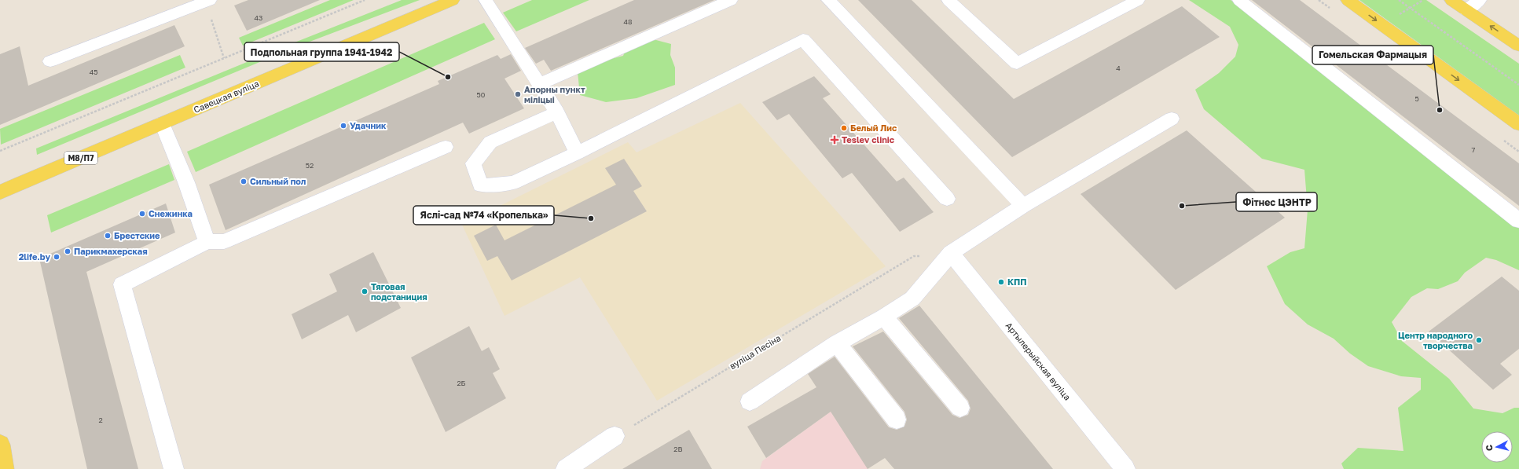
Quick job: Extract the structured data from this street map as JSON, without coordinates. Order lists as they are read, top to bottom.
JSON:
{
  "streets": {
    "main road": ["Савецкая вуліца", "М8/П7"],
    "street": ["Артылерыйская вуліца"],
    "path": ["вуліца Песіна"]
  },
  "crossings": [
    ["вуліца Песіна", "Артылерыйская вуліца"]
  ],
  "places": {
    "other": [
      "Подпольная группа 1941-1942",
      "Апорны пункт міліцыі",
      "Гомельская Фармацыя",
      "Удачник",
      "Белый Лис",
      "Сильный пол",
      "Фітнес ЦЭНТР",
      "Снежинка",
      "Яслі-сад №74 «Кропелька»",
      "Брестские",
      "Парикмахерская",
      "2life.by",
      "КПП",
      "Тяговая подстаниция",
      "Центр народного творчества"
    ],
    "health": ["Teslev clinic"]
  },
  "house_numbers": [
    "43",
    "48",
    "4",
    "45",
    "50",
    "5",
    "7",
    "52",
    "2Б",
    "2",
    "2В"
  ],
  "north": "left"
}
